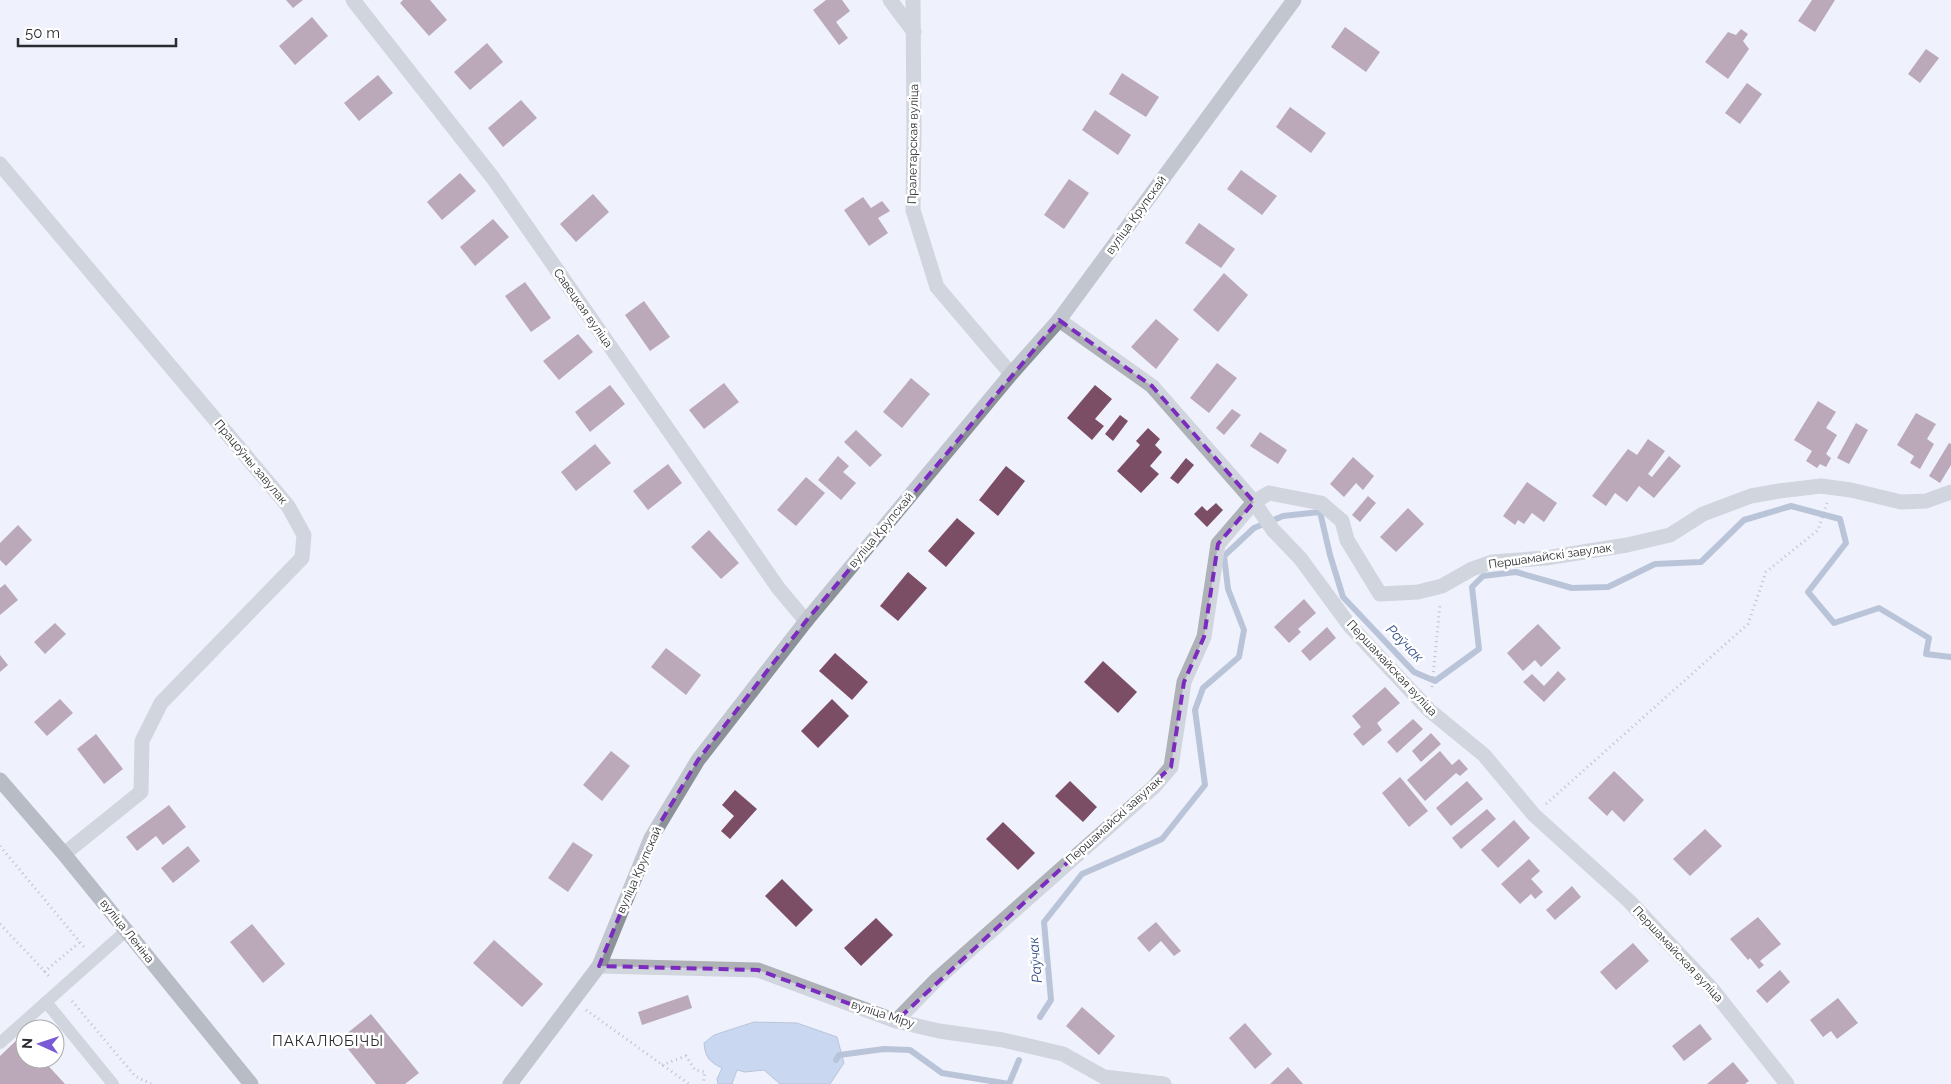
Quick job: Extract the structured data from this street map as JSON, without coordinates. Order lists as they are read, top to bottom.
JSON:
{
  "streets": {
    "main road": ["вуліца Леніна"],
    "street": [
      "Пралетарская вуліца",
      "вуліца Крупскай",
      "Савецкая вуліца",
      "Працоўны завулак",
      "Першамайскі завулак",
      "Першамайская вуліца",
      "вуліца Міру"
    ]
  },
  "crossings": [
    ["Пралетарская вуліца", "вуліца Крупскай"],
    ["вуліца Крупскай", "Савецкая вуліца"],
    ["вуліца Крупскай", "Першамайская вуліца"],
    ["вуліца Крупскай", "вуліца Міру"],
    ["Працоўны завулак", "вуліца Леніна"],
    ["Першамайскі завулак", "Першамайская вуліца"],
    ["Першамайскі завулак", "вуліца Міру"]
  ],
  "districts": ["ПАКАЛЮБІЧЫ"],
  "water": ["Раўчак"],
  "scale_bar": "50 m",
  "north": "left"
}
